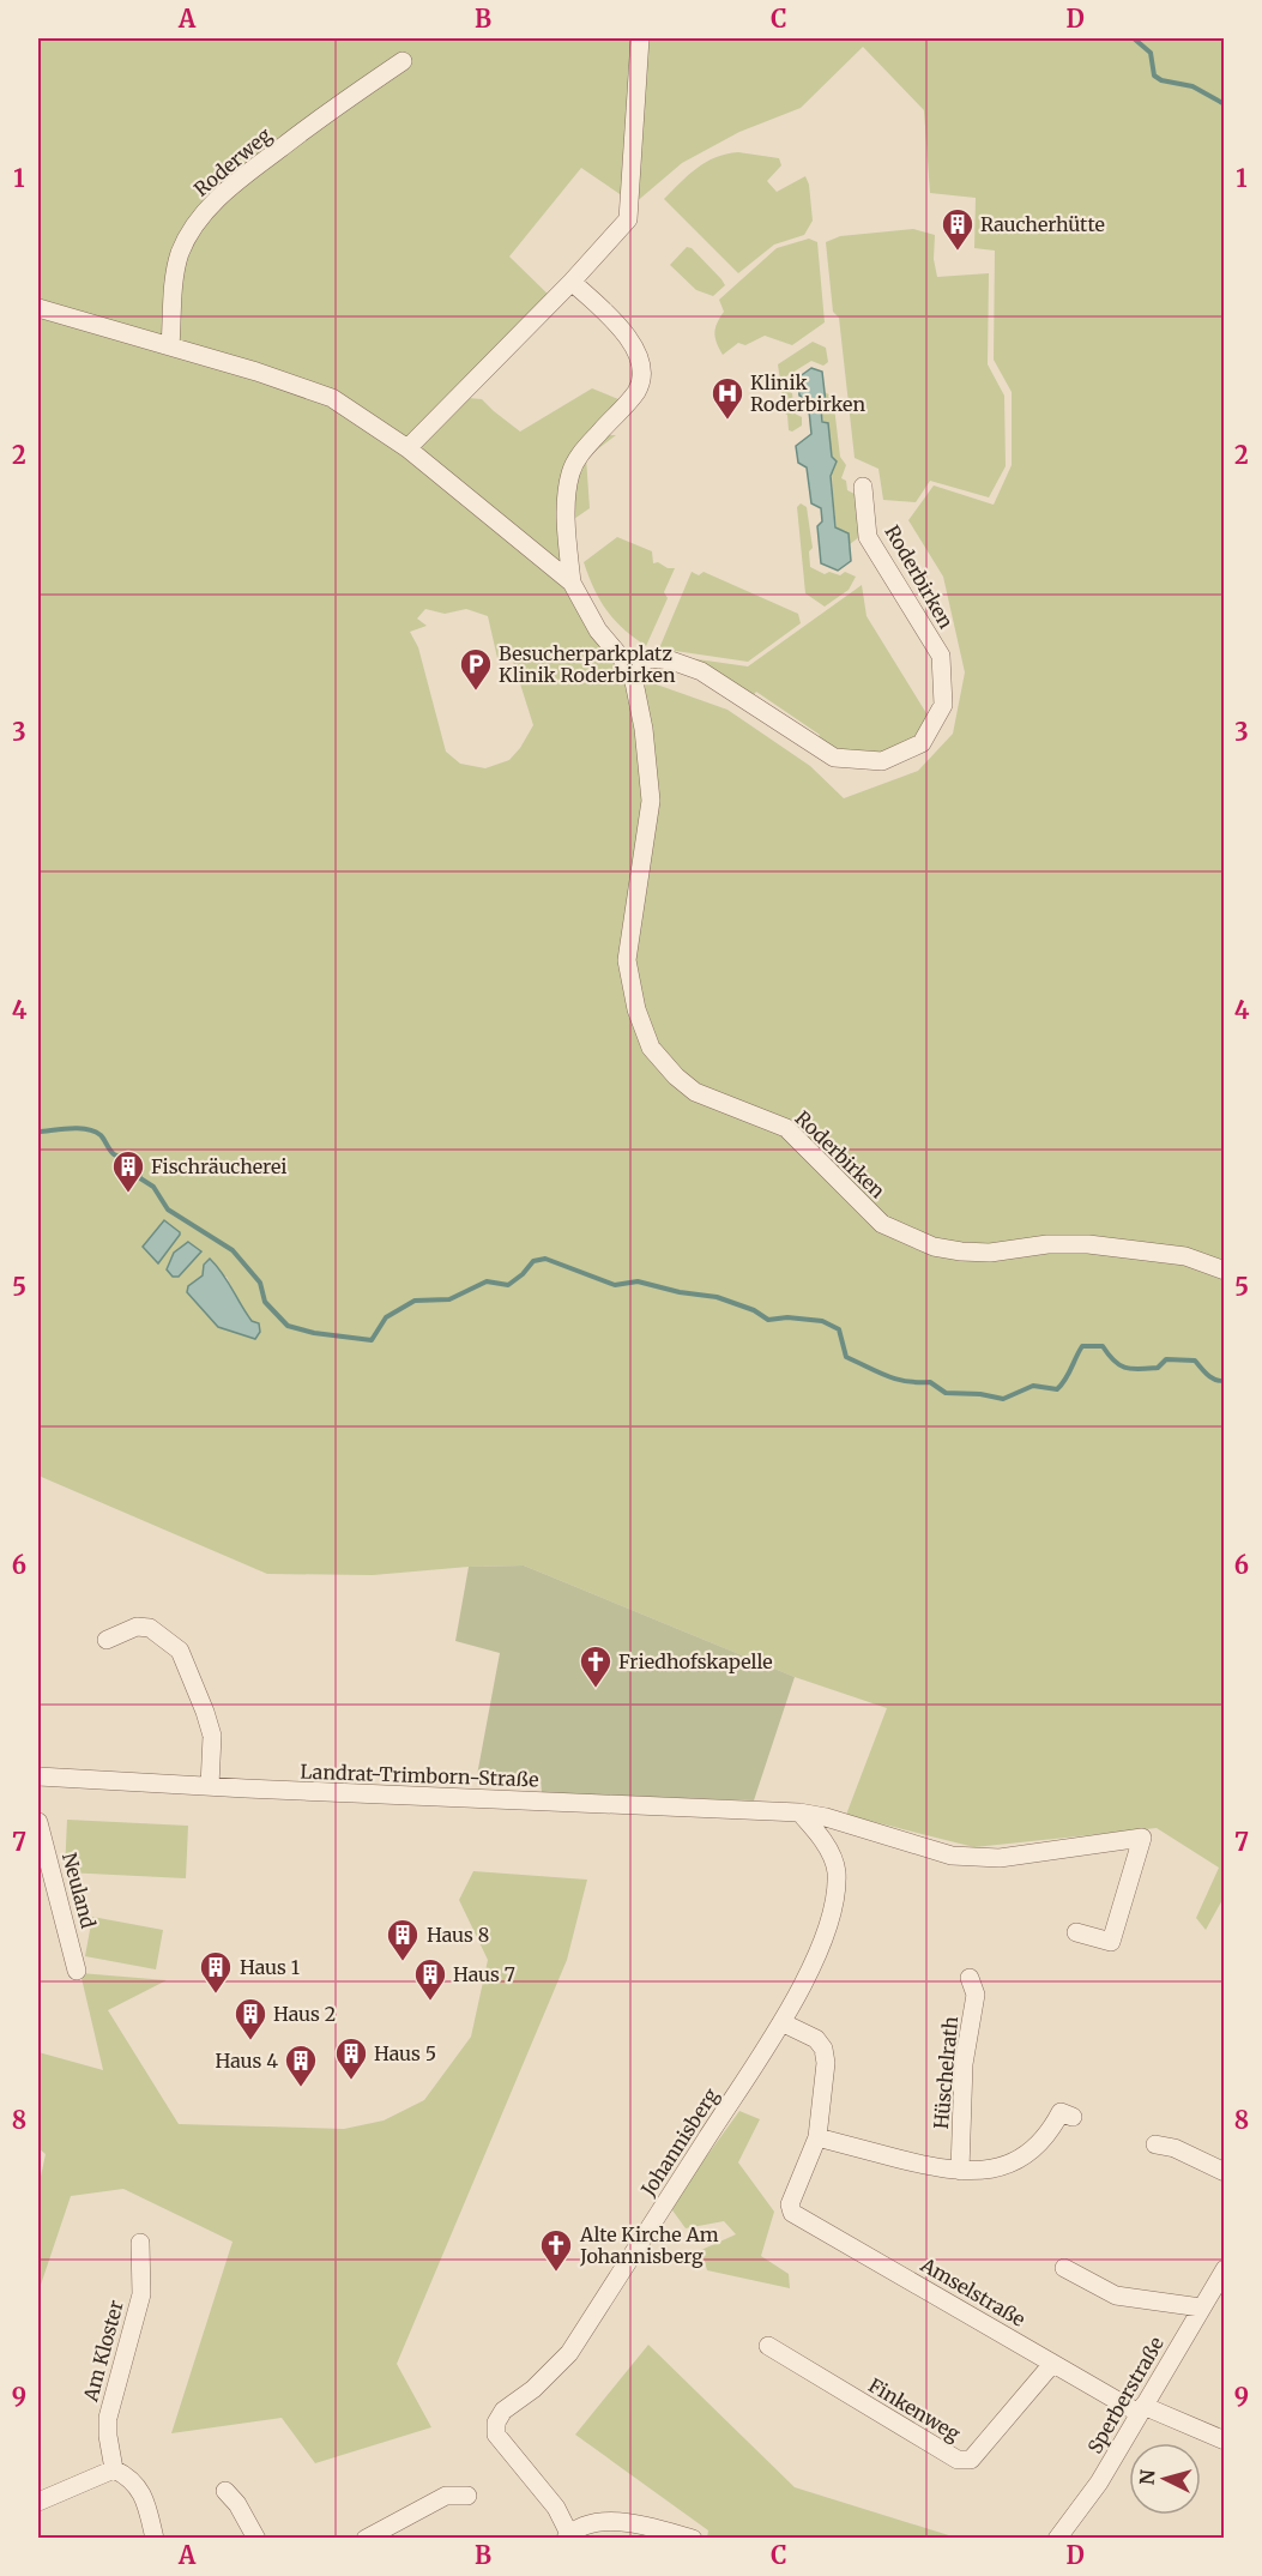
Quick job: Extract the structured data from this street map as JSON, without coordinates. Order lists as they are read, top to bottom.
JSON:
{
  "streets": {
    "street": [
      "Roderweg",
      "Roderbirken",
      "Landrat-Trimborn-Straße",
      "Neuland",
      "Hüschelrath",
      "Johannisberg",
      "Amselstraße",
      "Am Kloster",
      "Sperberstraße",
      "Finkenweg"
    ]
  },
  "crossings": [
    ["Landrat-Trimborn-Straße", "Johannisberg"],
    ["Amselstraße", "Sperberstraße"],
    ["Amselstraße", "Finkenweg"]
  ],
  "places": {
    "building": [
      "Raucherhütte",
      "Fischräucherei",
      "Haus 8",
      "Haus 1",
      "Haus 7",
      "Haus 2",
      "Haus 5",
      "Haus 4"
    ],
    "hospital": ["Klinik Roderbirken"],
    "parking": ["Besucherparkplatz Klinik Roderbirken"],
    "church": ["Friedhofskapelle", "Alte Kirche Am Johannisberg"]
  },
  "north": "left",
  "grid": {
    "columns": [
      "A",
      "B",
      "C",
      "D"
    ],
    "rows": [
      "1",
      "2",
      "3",
      "4",
      "5",
      "6",
      "7",
      "8",
      "9"
    ]
  }
}
